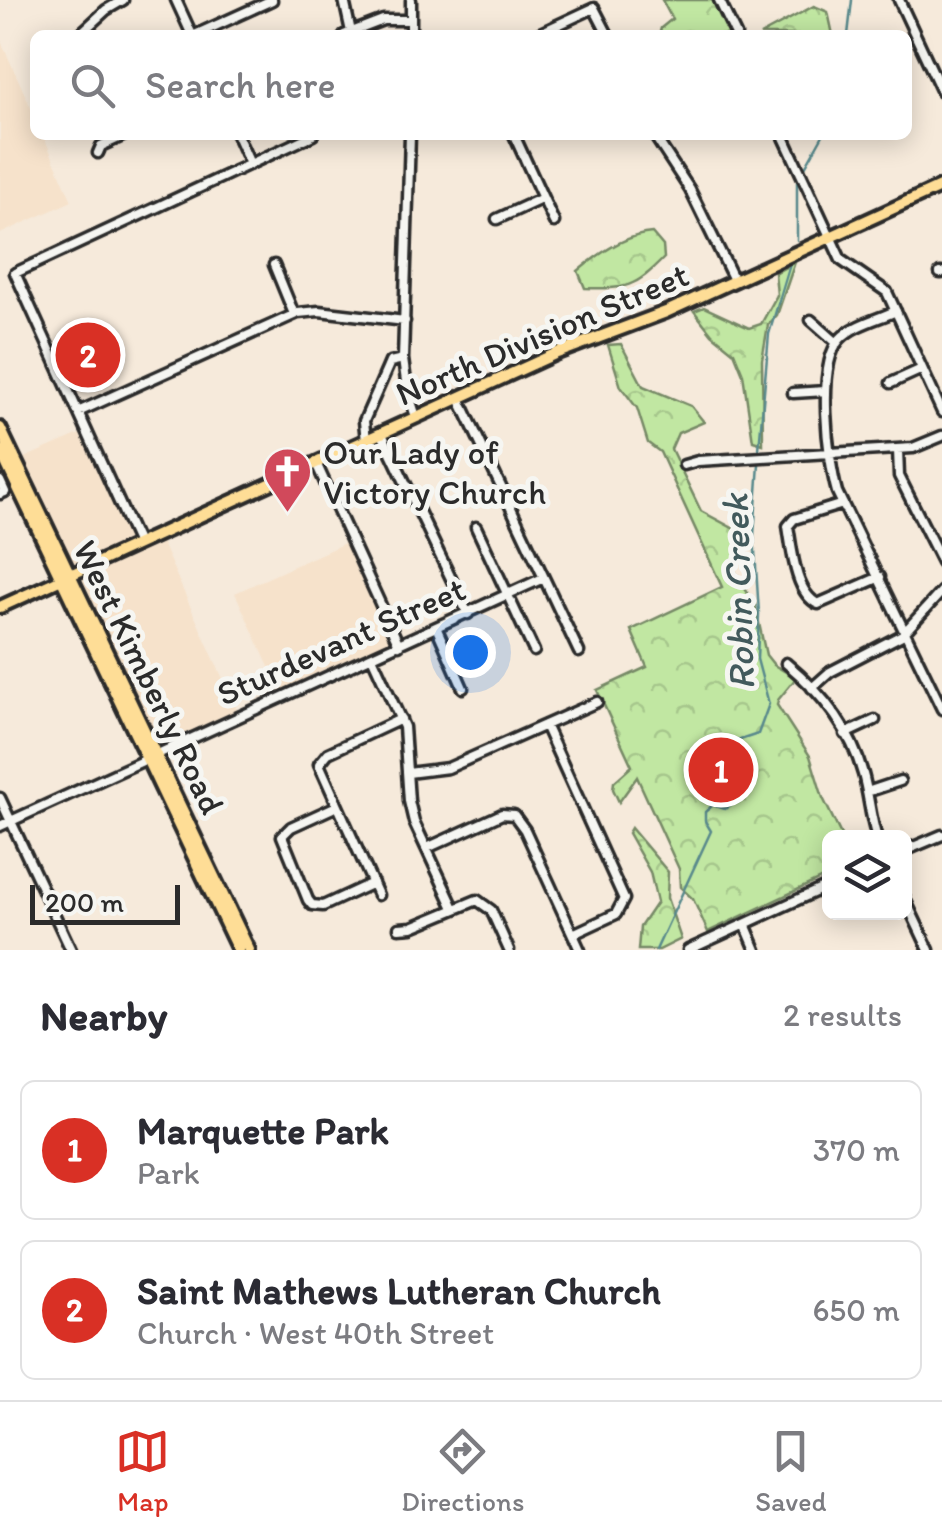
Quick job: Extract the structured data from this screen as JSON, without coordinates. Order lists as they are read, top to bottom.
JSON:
{
  "streets": {
    "main road": ["North Division Street", "West Kimberly Road"],
    "street": ["Sturdevant Street"]
  },
  "crossings": [
    ["North Division Street", "West Kimberly Road"],
    ["Sturdevant Street", "West Kimberly Road"]
  ],
  "water": ["Robin Creek"],
  "places": {
    "church": ["Our Lady of Victory Church"]
  },
  "scale_bar": "200 m",
  "page": {
    "search": "Search here",
    "pins": ["2", "1"],
    "scale": "200 m",
    "heading": ["Nearby", "2 results"],
    "list": [
      {
        "mark": "1",
        "name": "Marquette Park",
        "note": "Park",
        "value": "370 m"
      },
      {
        "mark": "2",
        "name": "Saint Mathews Lutheran Church",
        "note": "Church · West 40th Street",
        "value": "650 m"
      }
    ],
    "nav": ["Map", "Directions", "Saved"]
  }
}
